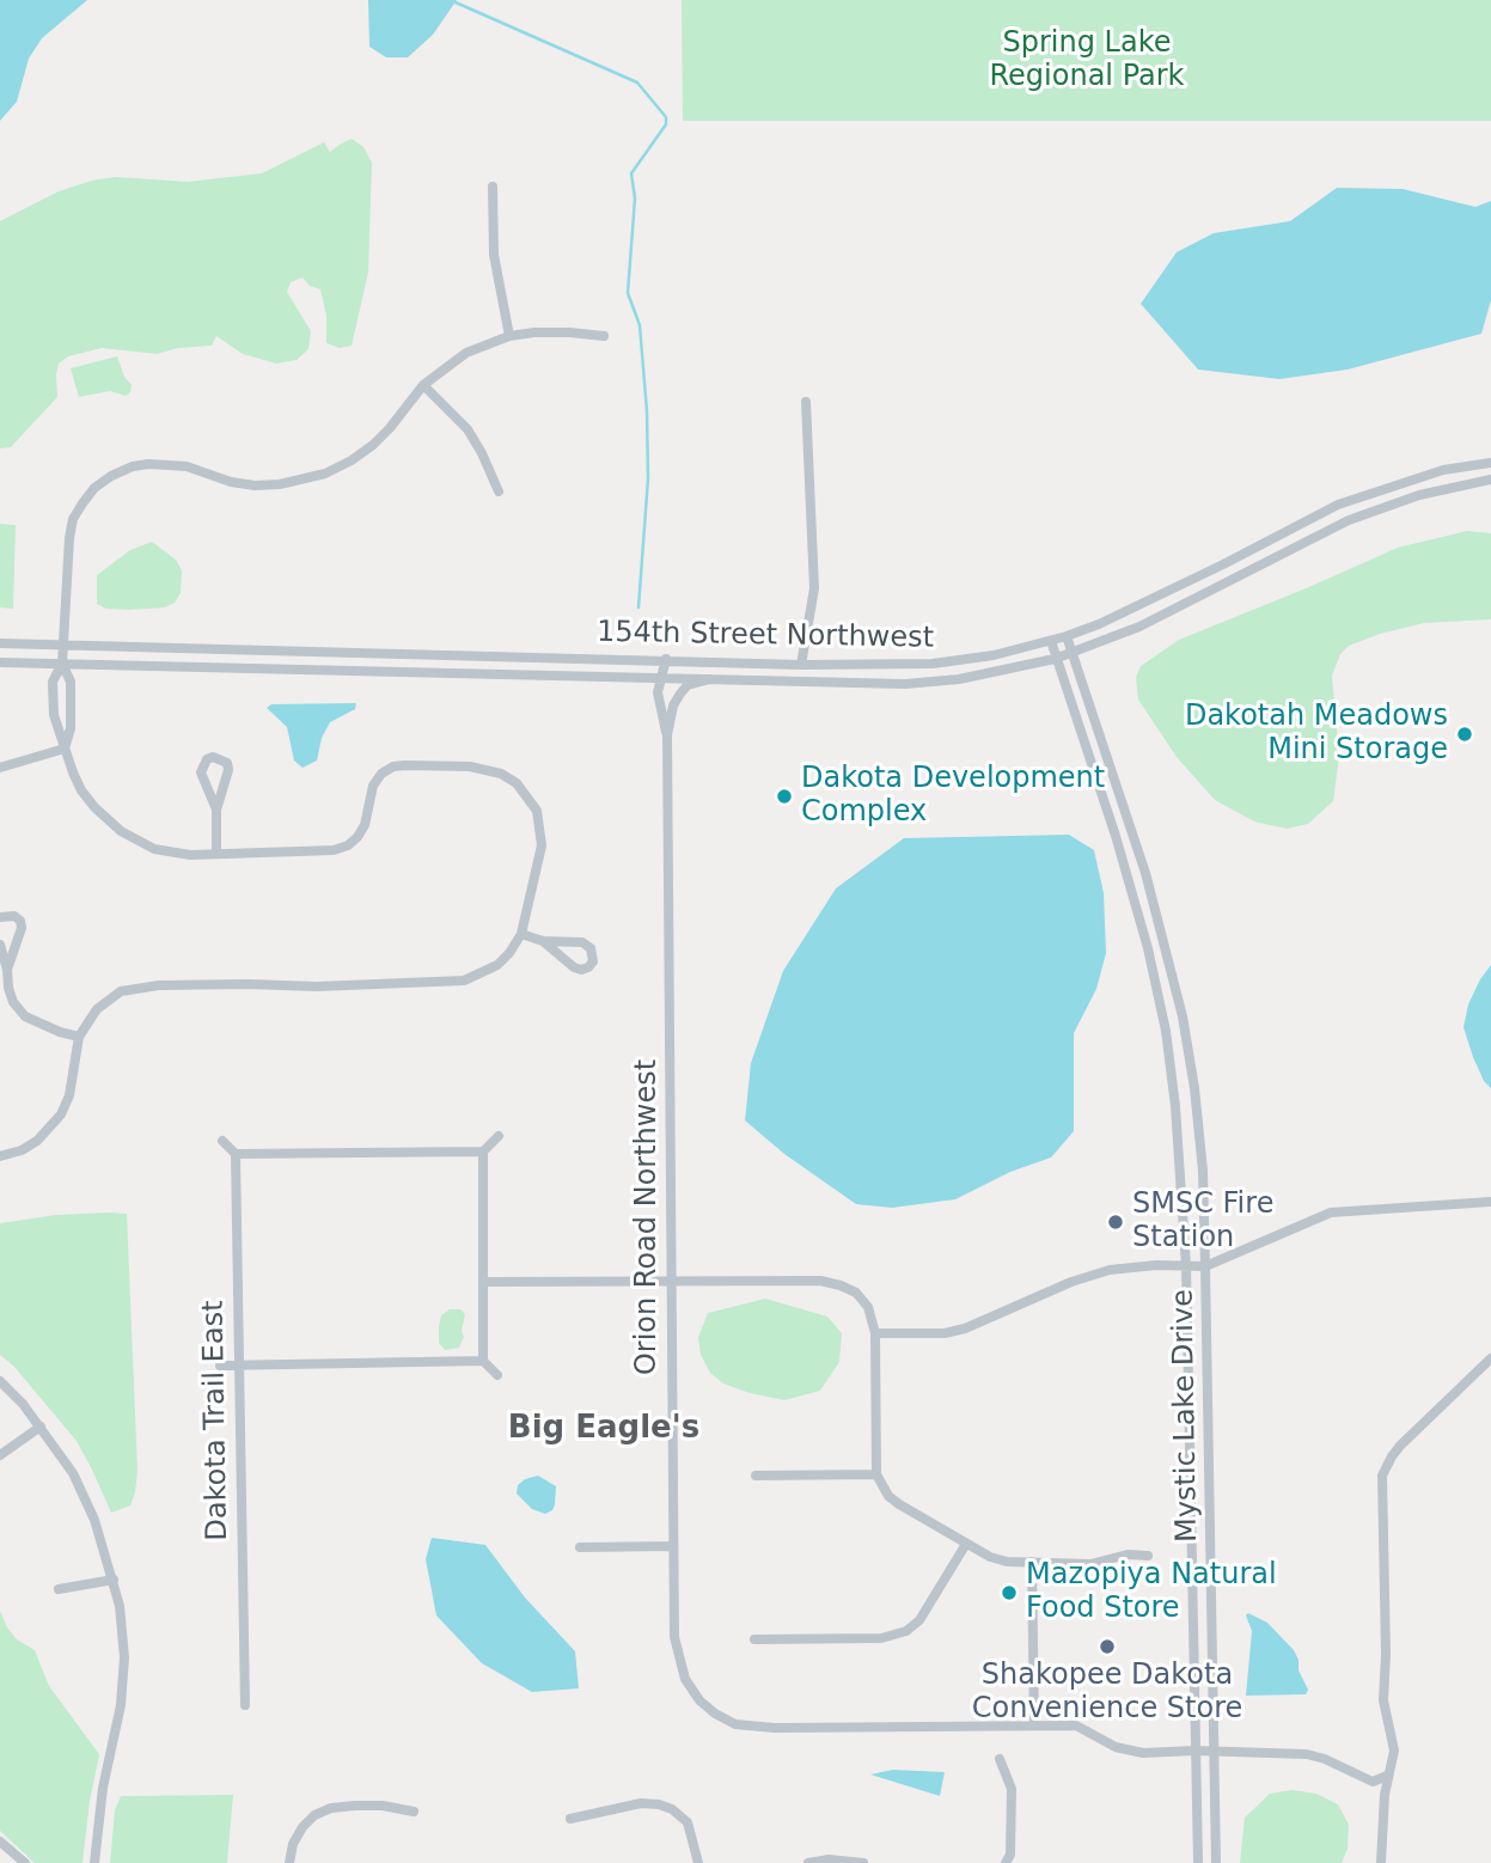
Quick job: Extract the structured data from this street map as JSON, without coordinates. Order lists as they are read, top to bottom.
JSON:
{
  "streets": {
    "street": [
      "154th Street Northwest",
      "Orion Road Northwest",
      "Mystic Lake Drive",
      "Dakota Trail East"
    ]
  },
  "crossings": [
    ["154th Street Northwest", "Orion Road Northwest"],
    ["154th Street Northwest", "Mystic Lake Drive"]
  ],
  "districts": ["Big Eagle's"],
  "parks": ["Spring Lake Regional Park"],
  "places": [
    "Dakotah Meadows Mini Storage",
    "Dakota Development Complex",
    "SMSC Fire Station",
    "Mazopiya Natural Food Store",
    "Shakopee Dakota Convenience Store"
  ]
}
